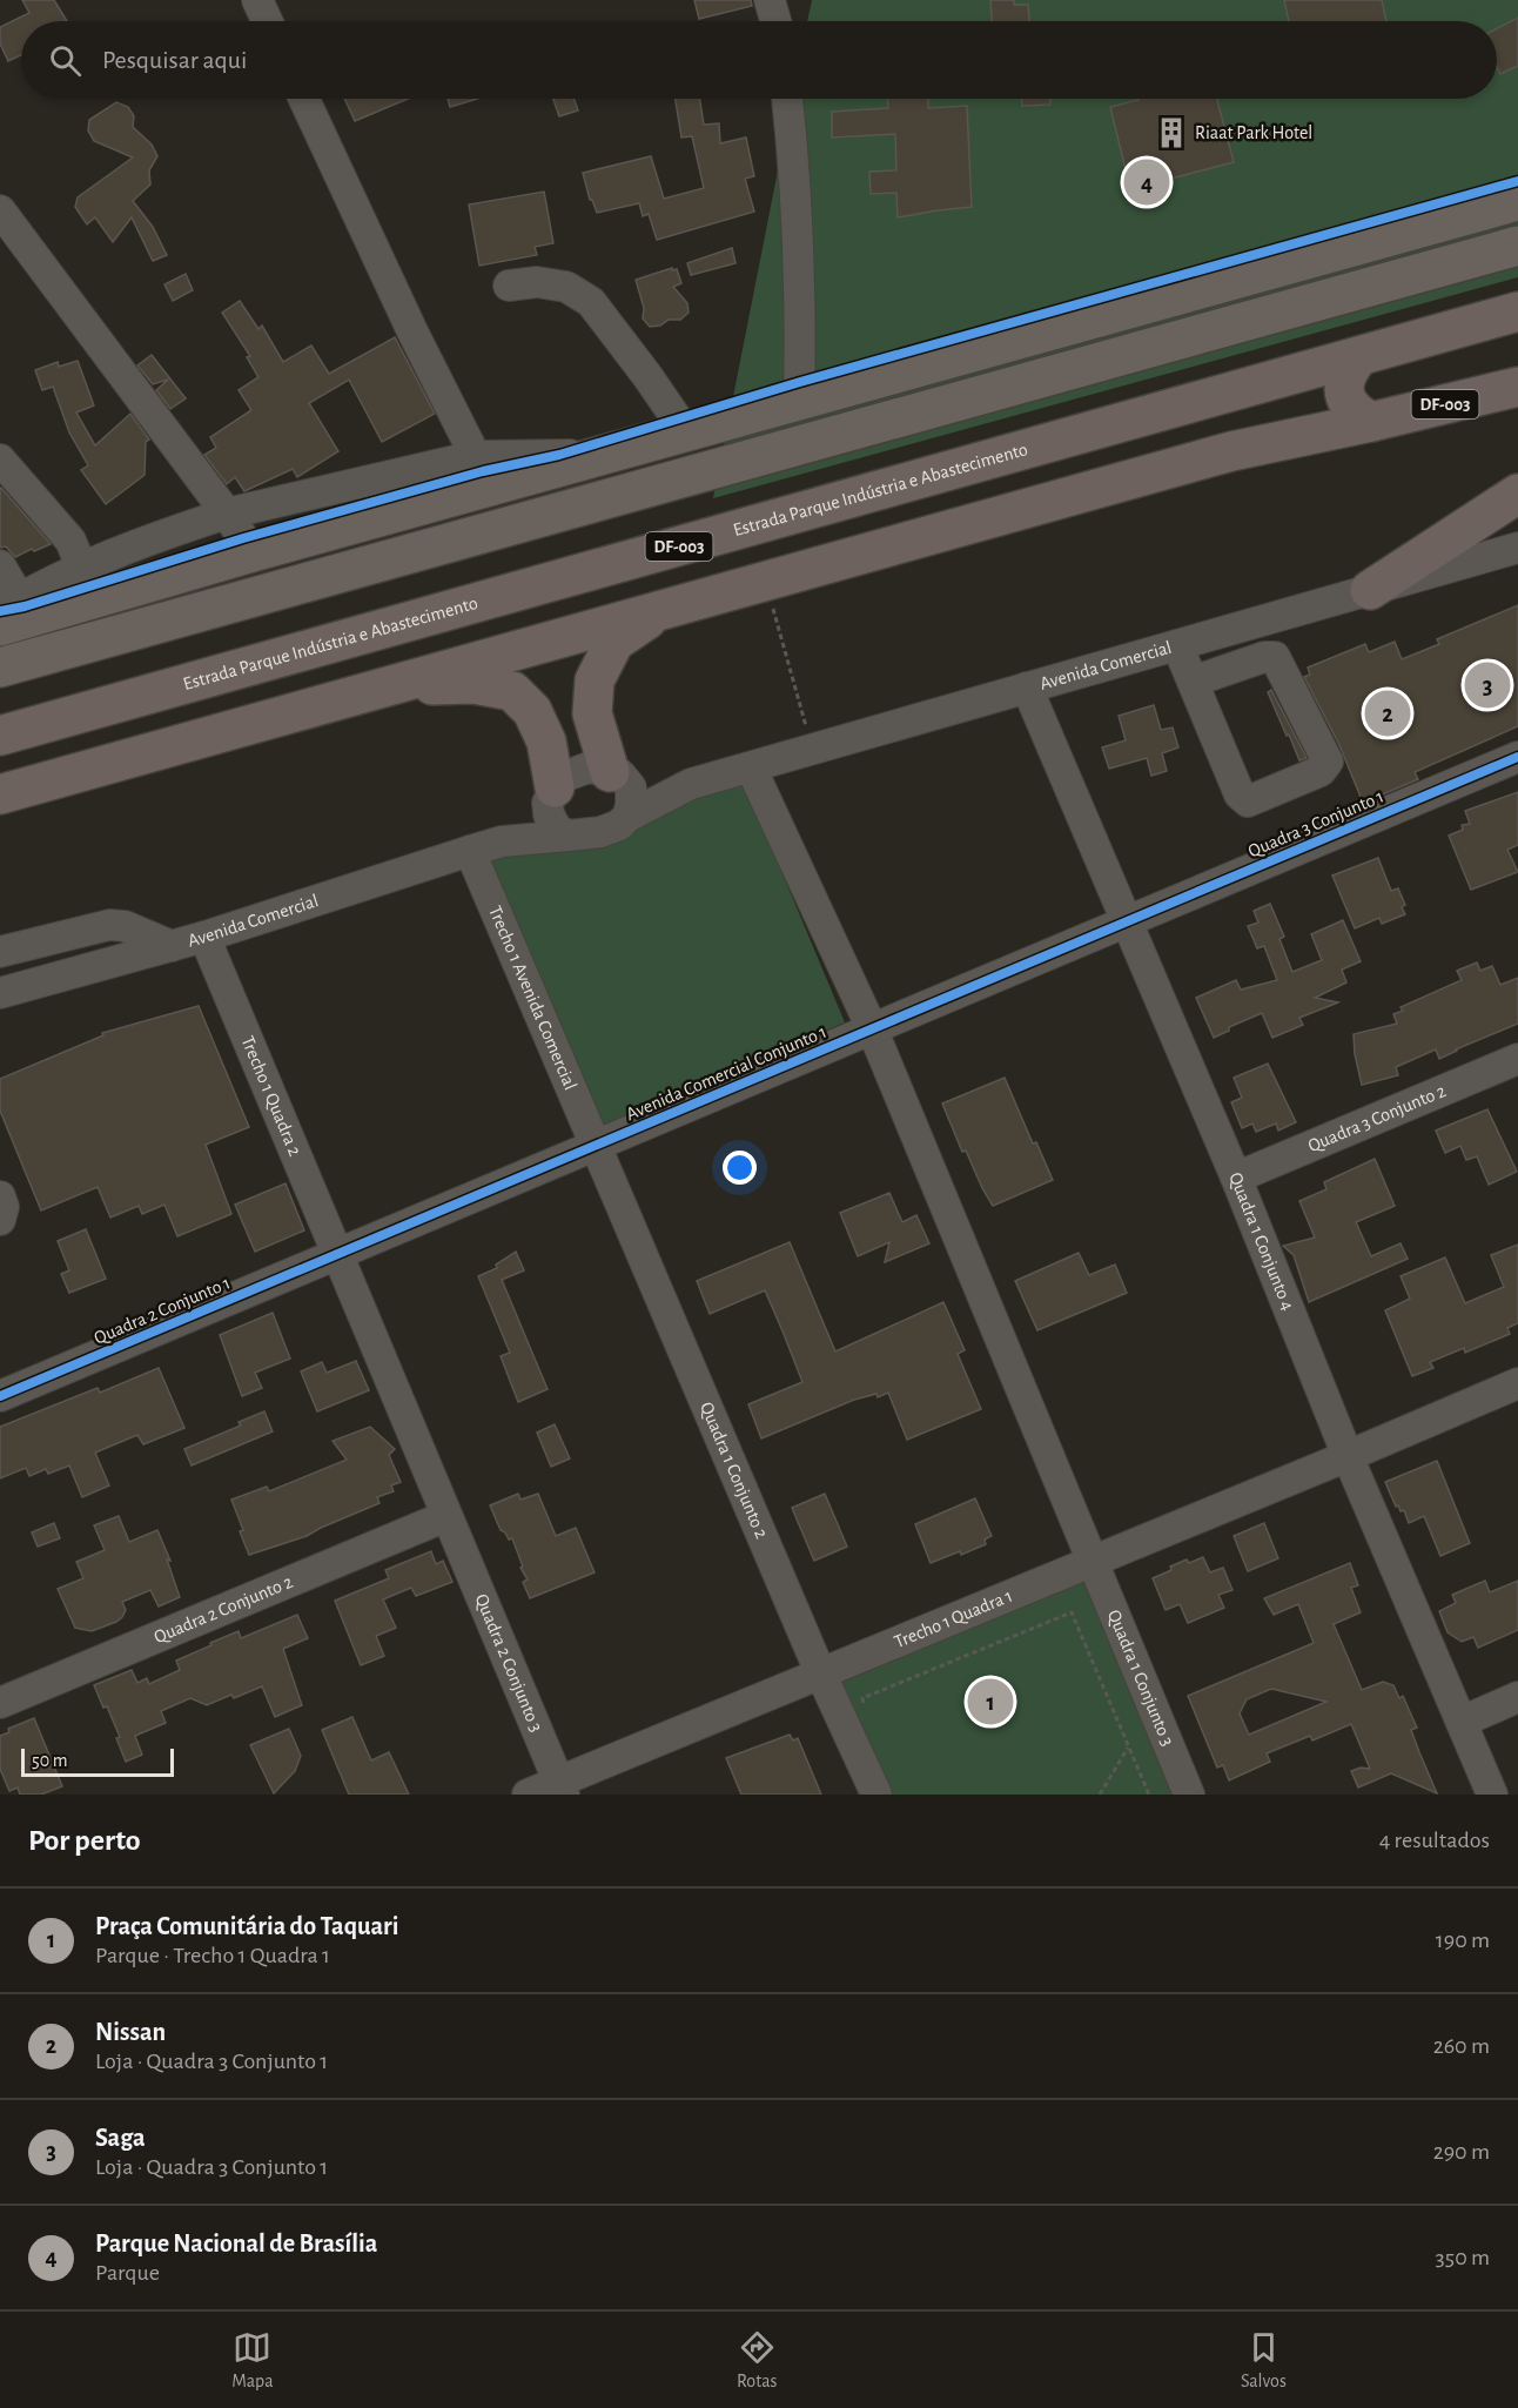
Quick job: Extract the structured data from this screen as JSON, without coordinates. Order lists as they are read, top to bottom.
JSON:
{
  "streets": {
    "highway": ["DF-003", "Estrada Parque Indústria e Abastecimento"],
    "street": [
      "Avenida Comercial",
      "Quadra 3 Conjunto 1",
      "Trecho 1 Avenida Comercial",
      "Avenida Comercial Conjunto 1",
      "Trecho 1 Quadra 2",
      "Quadra 3 Conjunto 2",
      "Quadra 1 Conjunto 4",
      "Quadra 2 Conjunto 1",
      "Quadra 1 Conjunto 2",
      "Quadra 2 Conjunto 2",
      "Trecho 1 Quadra 1",
      "Quadra 2 Conjunto 3",
      "Quadra 1 Conjunto 3"
    ]
  },
  "crossings": [
    ["Avenida Comercial", "Trecho 1 Avenida Comercial"],
    ["Avenida Comercial", "Trecho 1 Quadra 2"],
    ["Avenida Comercial", "Quadra 1 Conjunto 4"],
    ["Avenida Comercial", "Quadra 1 Conjunto 3"],
    ["Quadra 3 Conjunto 1", "Avenida Comercial Conjunto 1"],
    ["Quadra 3 Conjunto 1", "Quadra 1 Conjunto 4"],
    ["Trecho 1 Avenida Comercial", "Avenida Comercial Conjunto 1"],
    ["Trecho 1 Avenida Comercial", "Quadra 1 Conjunto 2"],
    ["Avenida Comercial Conjunto 1", "Trecho 1 Quadra 2"],
    ["Avenida Comercial Conjunto 1", "Quadra 1 Conjunto 4"],
    ["Avenida Comercial Conjunto 1", "Quadra 2 Conjunto 1"],
    ["Avenida Comercial Conjunto 1", "Quadra 1 Conjunto 2"],
    ["Avenida Comercial Conjunto 1", "Quadra 1 Conjunto 3"],
    ["Trecho 1 Quadra 2", "Quadra 2 Conjunto 1"],
    ["Trecho 1 Quadra 2", "Quadra 2 Conjunto 2"],
    ["Trecho 1 Quadra 2", "Quadra 2 Conjunto 3"],
    ["Quadra 3 Conjunto 2", "Quadra 1 Conjunto 4"],
    ["Quadra 1 Conjunto 4", "Trecho 1 Quadra 1"],
    ["Quadra 1 Conjunto 2", "Trecho 1 Quadra 1"],
    ["Quadra 2 Conjunto 2", "Quadra 2 Conjunto 3"],
    ["Trecho 1 Quadra 1", "Quadra 2 Conjunto 3"],
    ["Trecho 1 Quadra 1", "Quadra 1 Conjunto 3"]
  ],
  "places": {
    "building": ["Riaat Park Hotel"]
  },
  "scale_bar": "50 m",
  "page": {
    "search": "Pesquisar aqui",
    "pins": [
      "4",
      "3",
      "2",
      "1"
    ],
    "scale": "50 m",
    "heading": ["Por perto", "4 resultados"],
    "list": [
      {
        "mark": "1",
        "name": "Praça Comunitária do Taquari",
        "note": "Parque · Trecho 1 Quadra 1",
        "value": "190 m"
      },
      {
        "mark": "2",
        "name": "Nissan",
        "note": "Loja · Quadra 3 Conjunto 1",
        "value": "260 m"
      },
      {
        "mark": "3",
        "name": "Saga",
        "note": "Loja · Quadra 3 Conjunto 1",
        "value": "290 m"
      },
      {
        "mark": "4",
        "name": "Parque Nacional de Brasília",
        "note": "Parque",
        "value": "350 m"
      }
    ],
    "nav": ["Mapa", "Rotas", "Salvos"]
  }
}
